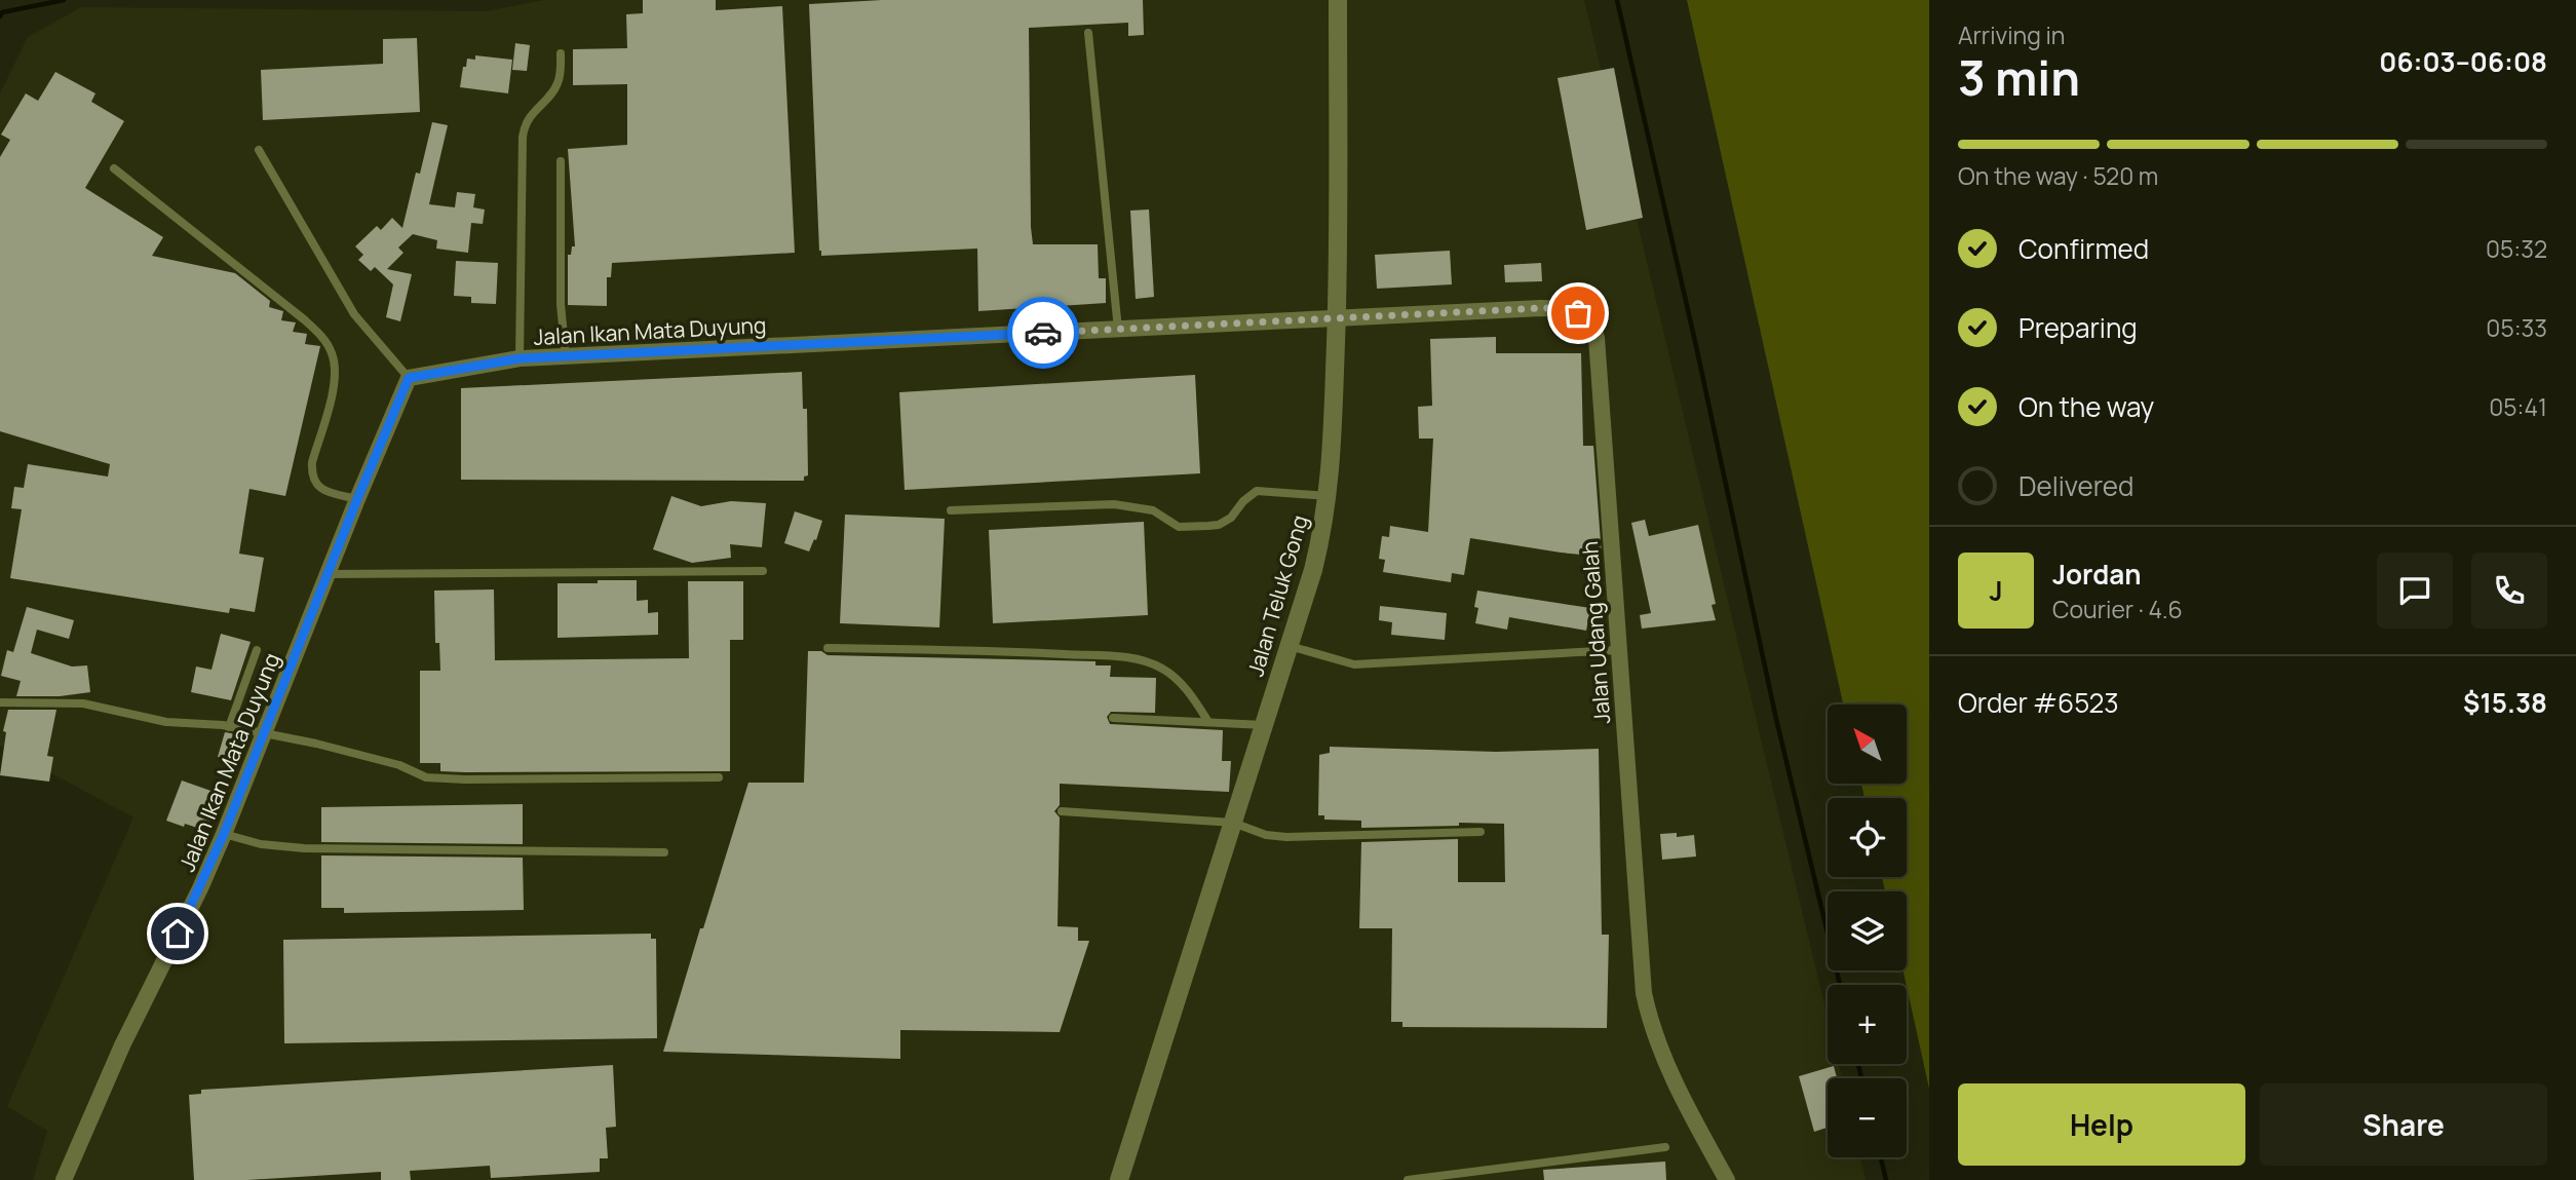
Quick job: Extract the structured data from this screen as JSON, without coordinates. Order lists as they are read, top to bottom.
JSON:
{
  "streets": {
    "street": ["Jalan Ikan Mata Duyung", "Jalan Teluk Gong", "Jalan Udang Galah"]
  },
  "crossings": [
    ["Jalan Ikan Mata Duyung", "Jalan Teluk Gong"],
    ["Jalan Ikan Mata Duyung", "Jalan Udang Galah"],
    ["Jalan Teluk Gong", "Jalan Udang Galah"]
  ],
  "north": "top left",
  "page": {
    "heading": ["3 min", "Arriving in", "06:03–06:08"],
    "panel": [
      "Jordan",
      "Courier · 4.6",
      "Order #6523",
      "$15.38"
    ],
    "bar": "On the way · 520 m",
    "list": [
      ["Confirmed", "05:32"],
      ["Preparing", "05:33"],
      ["On the way", "05:41"],
      "Delivered"
    ],
    "round": "J",
    "map_buttons": ["+", "−"],
    "buttons": ["Help", "Share"]
  }
}
